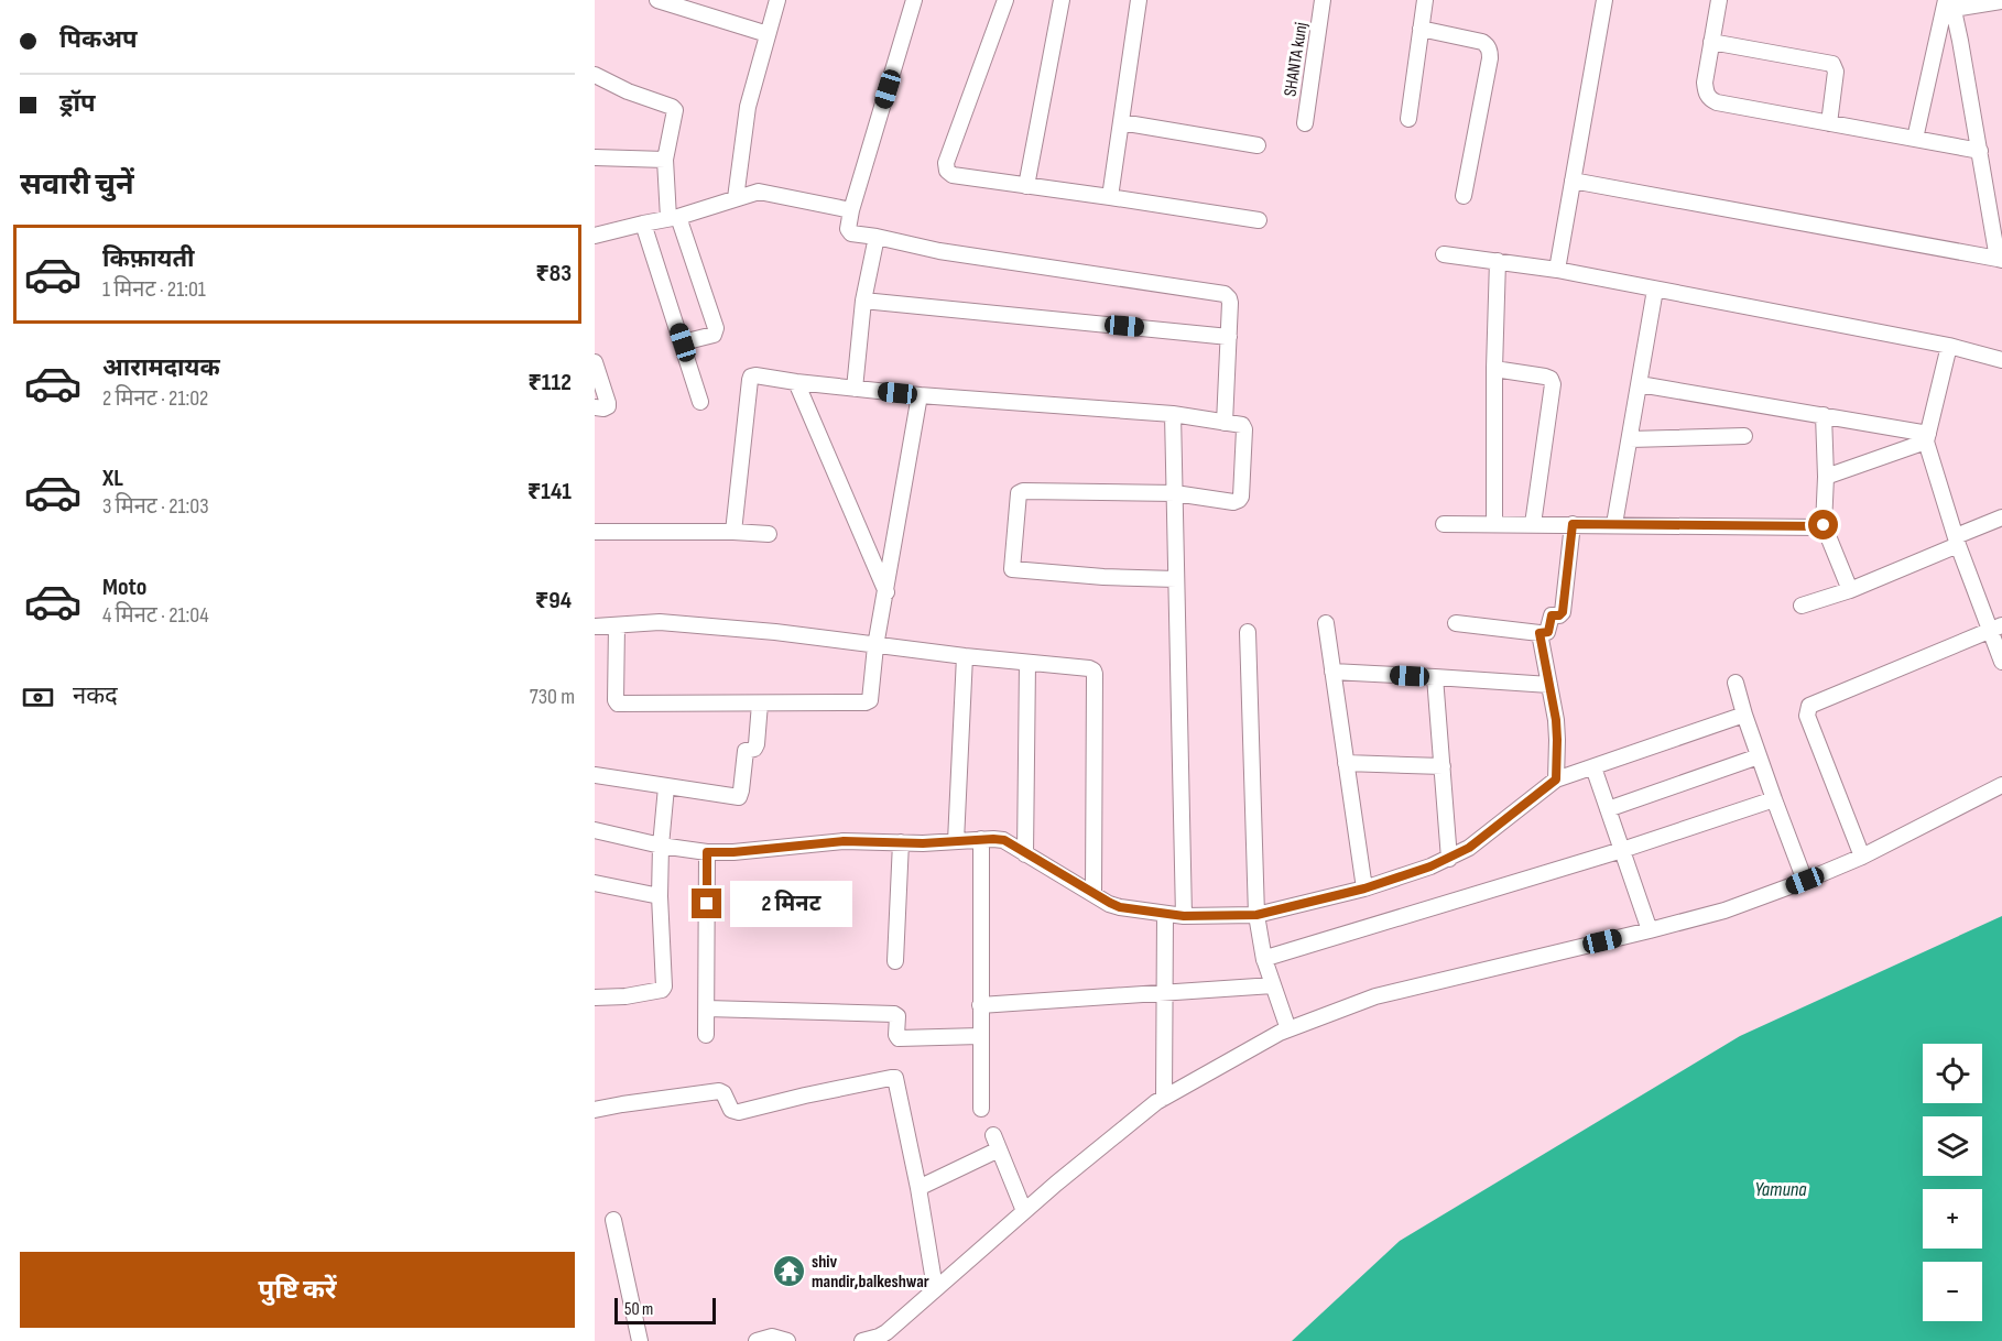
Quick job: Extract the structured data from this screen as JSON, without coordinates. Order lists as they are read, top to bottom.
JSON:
{
  "streets": {
    "street": ["SHANTA kunj"]
  },
  "water": ["Yamuna"],
  "places": {
    "temple": ["shiv mandir,balkeshwar"]
  },
  "scale_bar": "50 m",
  "page": {
    "banner": ["पिकअप", "ड्रॉप"],
    "heading": "सवारी चुनें",
    "list": [
      {
        "name": "किफ़ायती",
        "note": "1 मिनट · 21:01",
        "value": "₹83"
      },
      {
        "name": "आरामदायक",
        "note": "2 मिनट · 21:02",
        "value": "₹112"
      },
      {
        "name": "XL",
        "note": "3 मिनट · 21:03",
        "value": "₹141"
      },
      {
        "name": "Moto",
        "note": "4 मिनट · 21:04",
        "value": "₹94"
      }
    ],
    "pay": ["नकद", "730 m"],
    "bubble": "2 मिनट",
    "map_buttons": ["+", "−"],
    "buttons": "पुष्टि करें",
    "scale": "50 m"
  }
}
